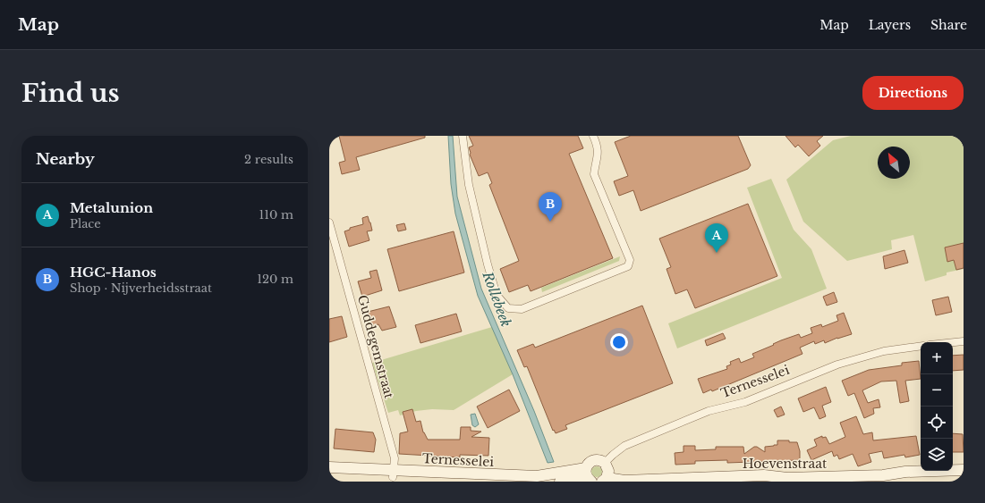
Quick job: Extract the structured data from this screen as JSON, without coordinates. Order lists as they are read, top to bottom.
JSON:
{
  "streets": {
    "street": ["Guddegemstraat", "Ternesselei", "Hoevenstraat"]
  },
  "crossings": [
    ["Guddegemstraat", "Ternesselei"]
  ],
  "water": ["Rollebeek"],
  "north": "top left",
  "page": {
    "header": "Map",
    "nav": ["Map", "Layers", "Share"],
    "buttons": "Directions",
    "title": "Find us",
    "heading": ["Nearby", "2 results"],
    "list": [
      {
        "mark": "A",
        "name": "Metalunion",
        "note": "Place",
        "value": "110 m"
      },
      {
        "mark": "B",
        "name": "HGC-Hanos",
        "note": "Shop · Nijverheidsstraat",
        "value": "120 m"
      }
    ],
    "pins": ["B", "A"],
    "map_buttons": ["+", "−"]
  }
}
